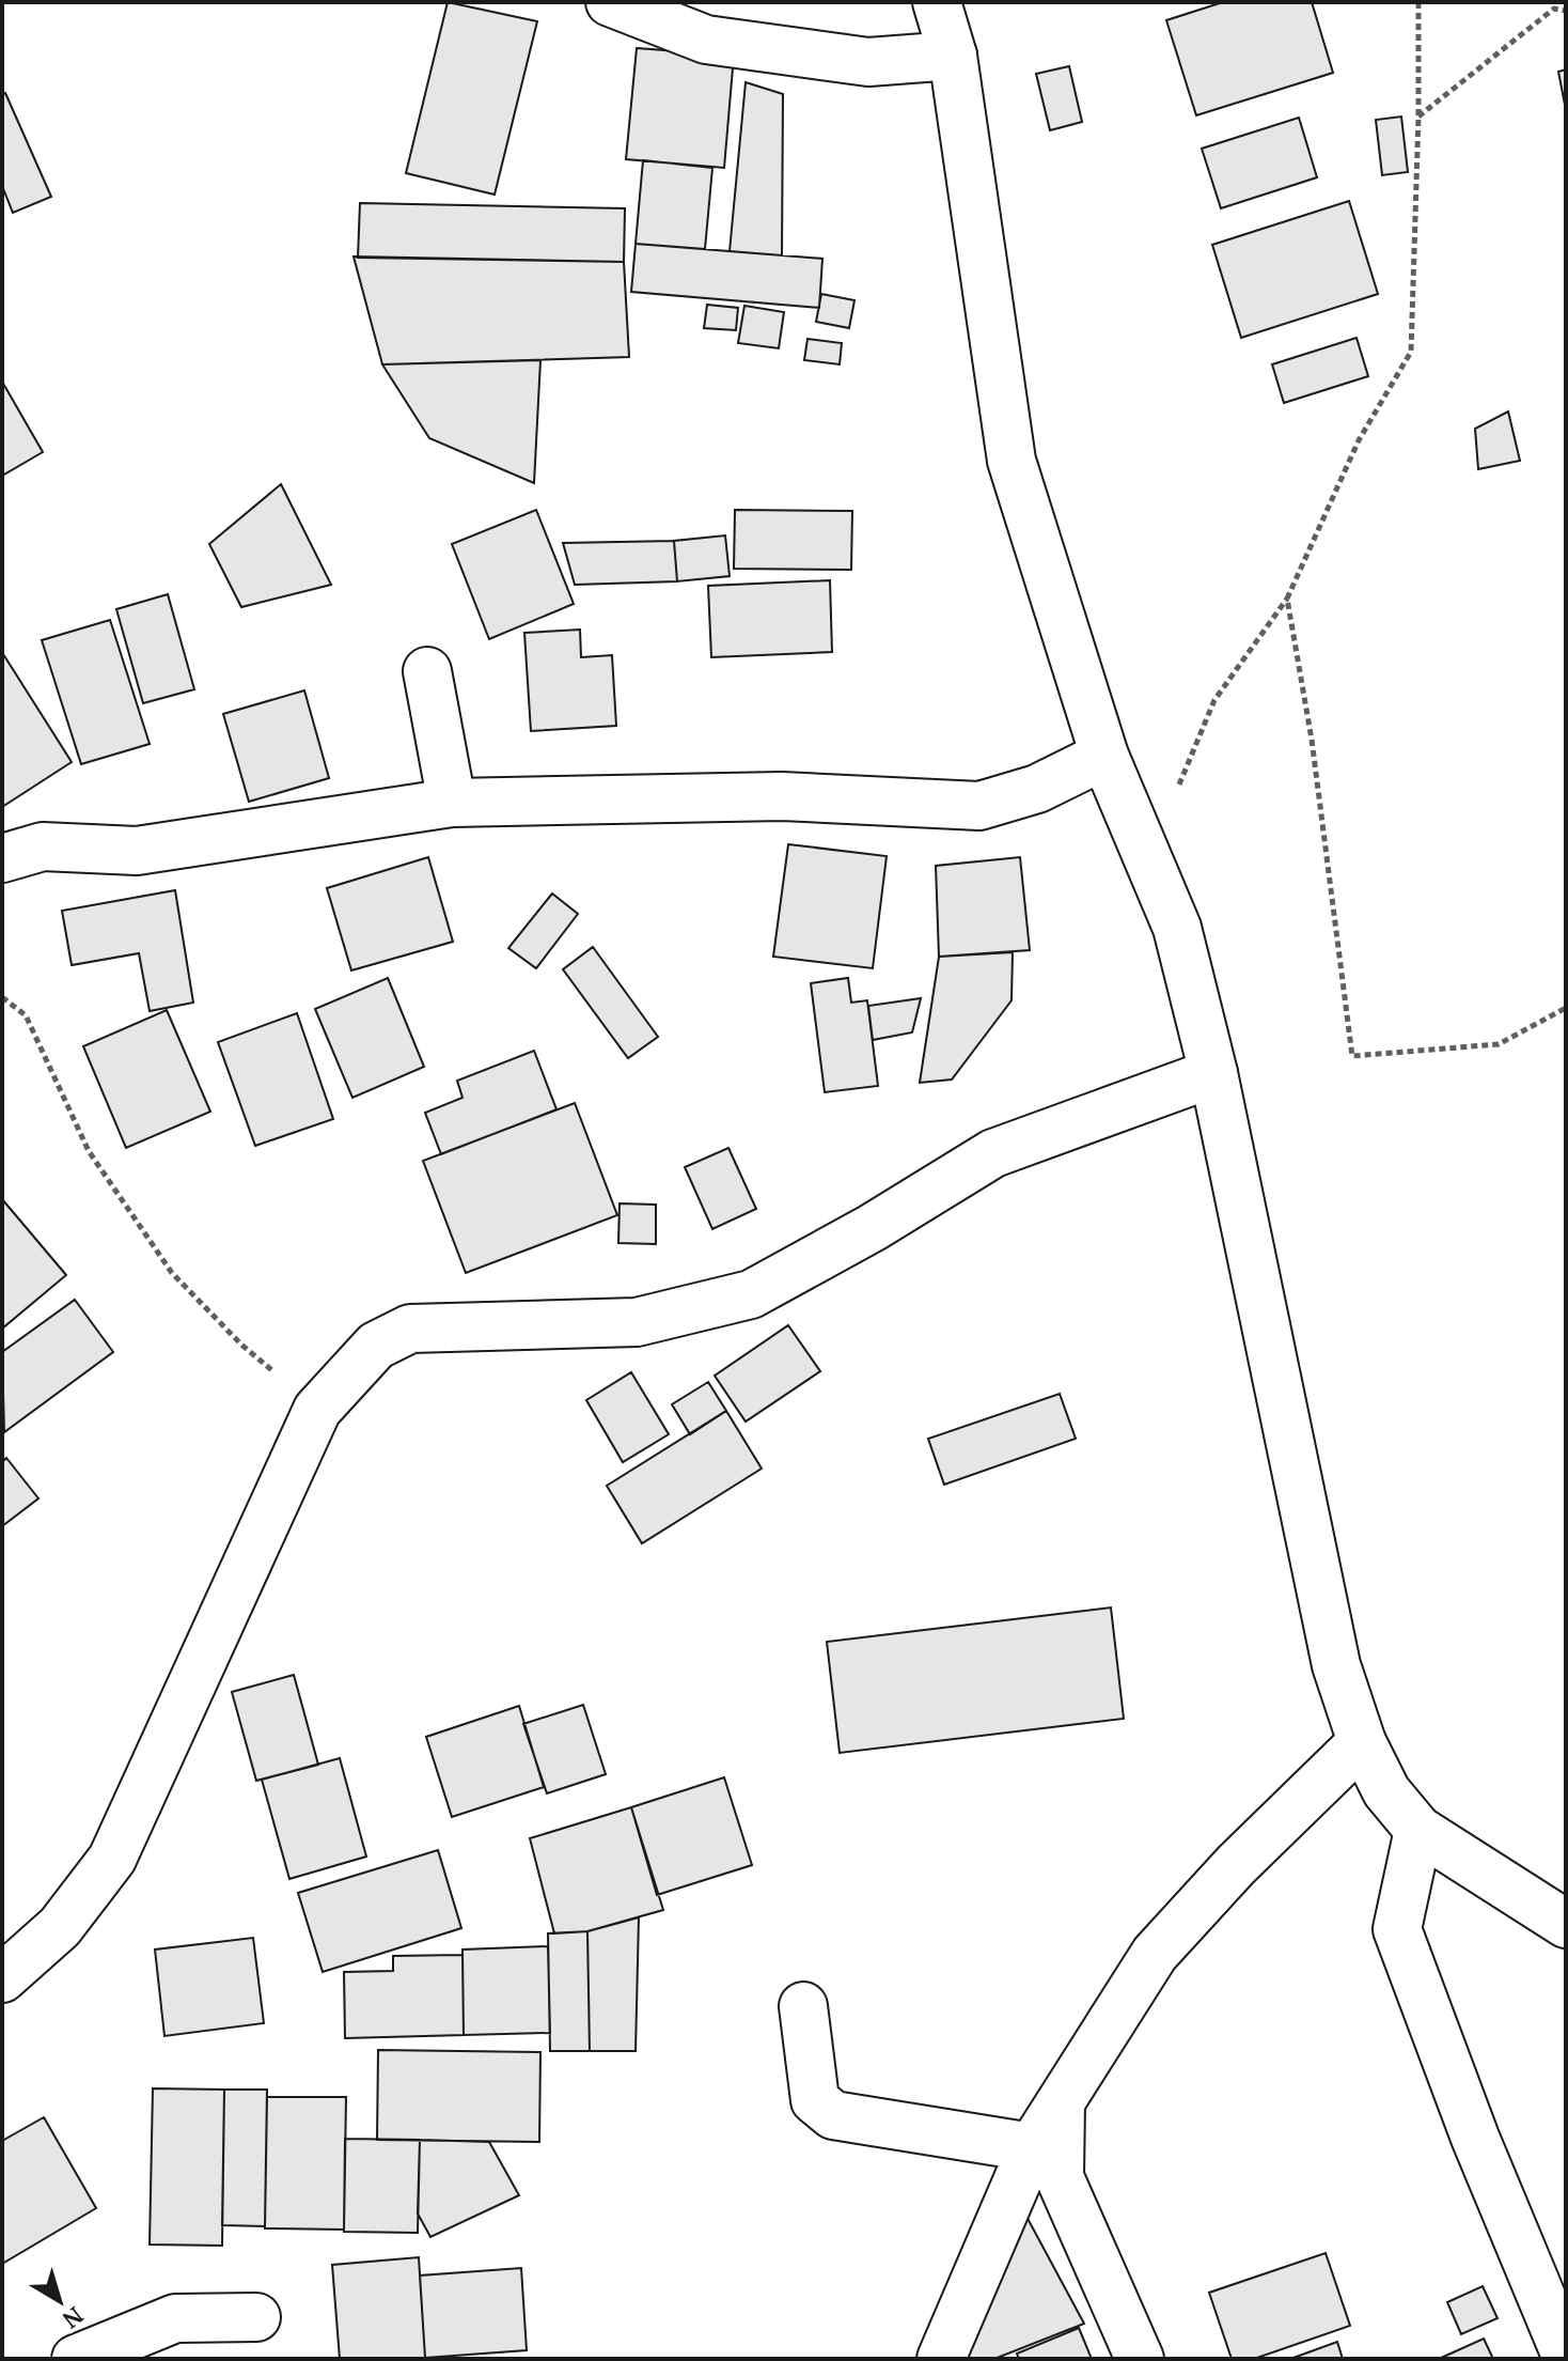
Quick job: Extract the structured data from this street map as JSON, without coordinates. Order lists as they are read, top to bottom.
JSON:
{
  "north": "bottom right"
}
